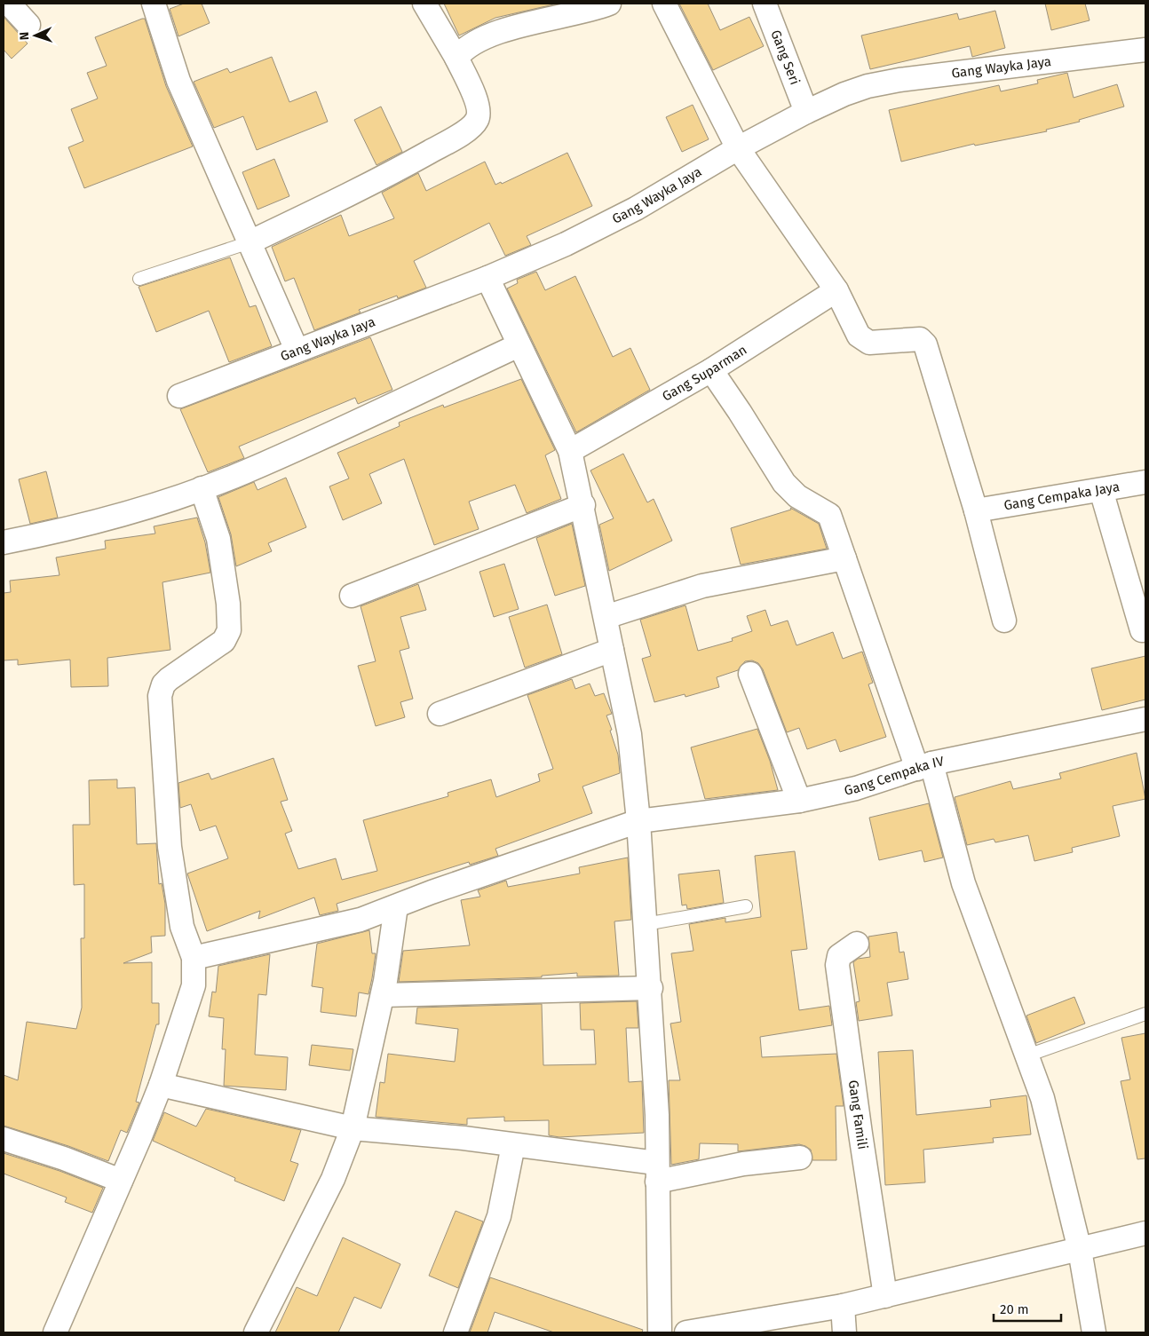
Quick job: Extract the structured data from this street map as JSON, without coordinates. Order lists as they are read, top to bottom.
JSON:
{
  "streets": {
    "street": [
      "Gang Seri",
      "Gang Wayka Jaya",
      "Gang Suparman",
      "Gang Cempaka Jaya",
      "Gang Cempaka IV",
      "Gang Famili"
    ]
  },
  "crossings": [
    ["Gang Seri", "Gang Wayka Jaya"]
  ],
  "scale_bar": "20 m",
  "north": "left"
}
